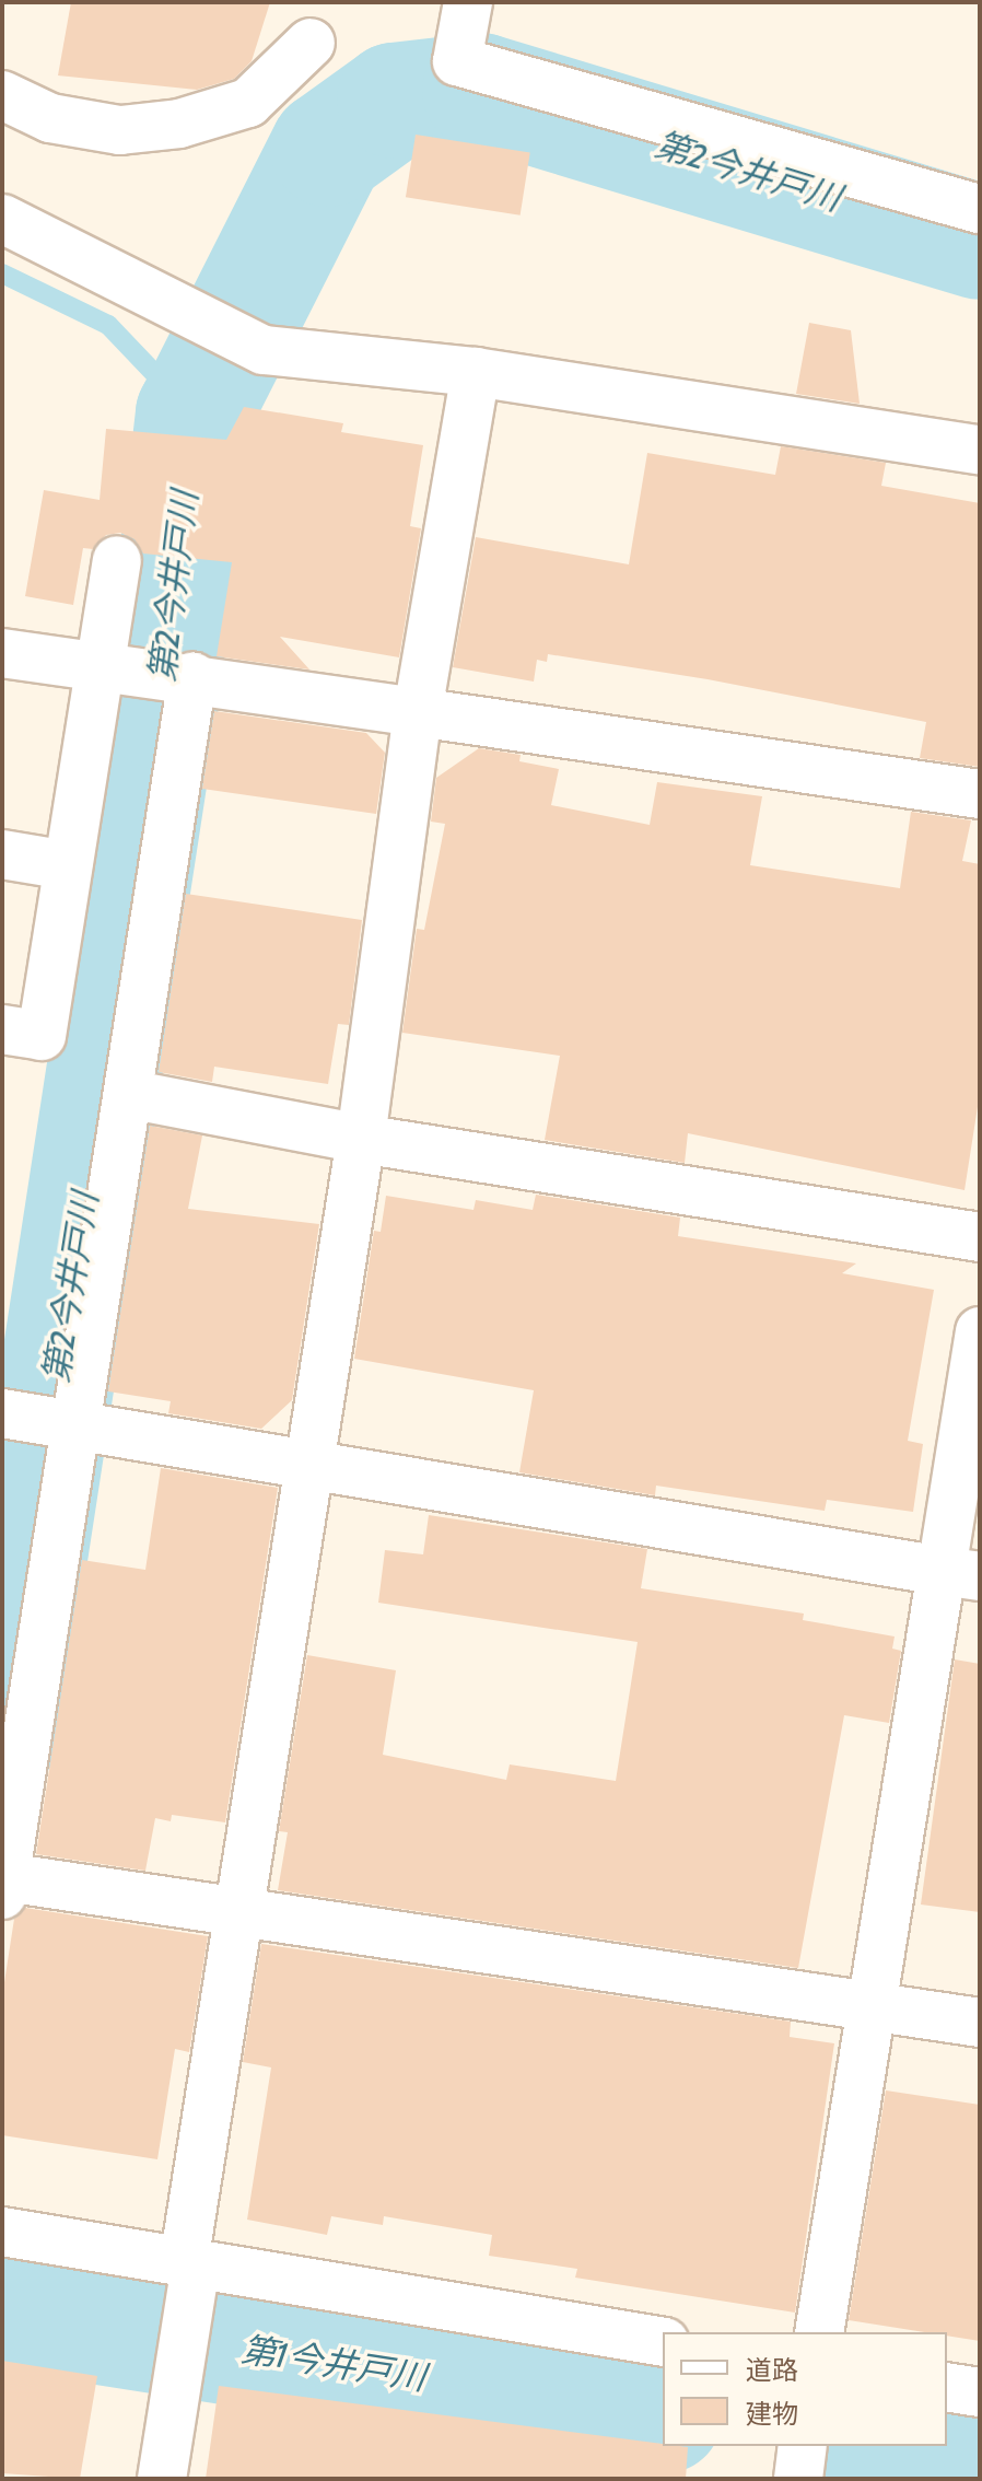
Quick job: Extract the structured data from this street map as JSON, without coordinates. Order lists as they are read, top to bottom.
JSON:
{
  "water": ["第2今井戸川", "第1今井戸川"],
  "legend": ["道路", "建物"]
}
